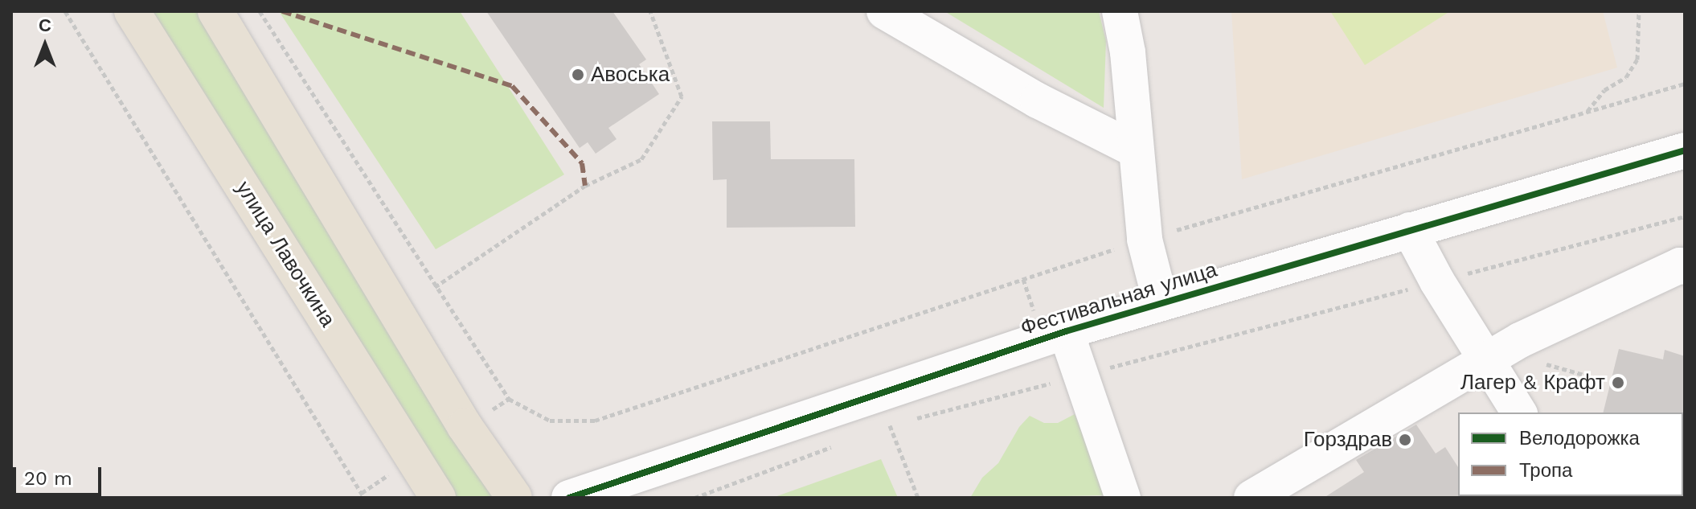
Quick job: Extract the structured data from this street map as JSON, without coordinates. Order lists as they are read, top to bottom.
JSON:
{
  "streets": {
    "main road": ["улица Лавочкина"],
    "street": ["Фестивальная улица"]
  },
  "places": ["Авоська", "Лагер & Крафт", "Горздрав"],
  "legend": ["Велодорожка", "Тропа"],
  "scale_bar": "20 m",
  "north": "top"
}
